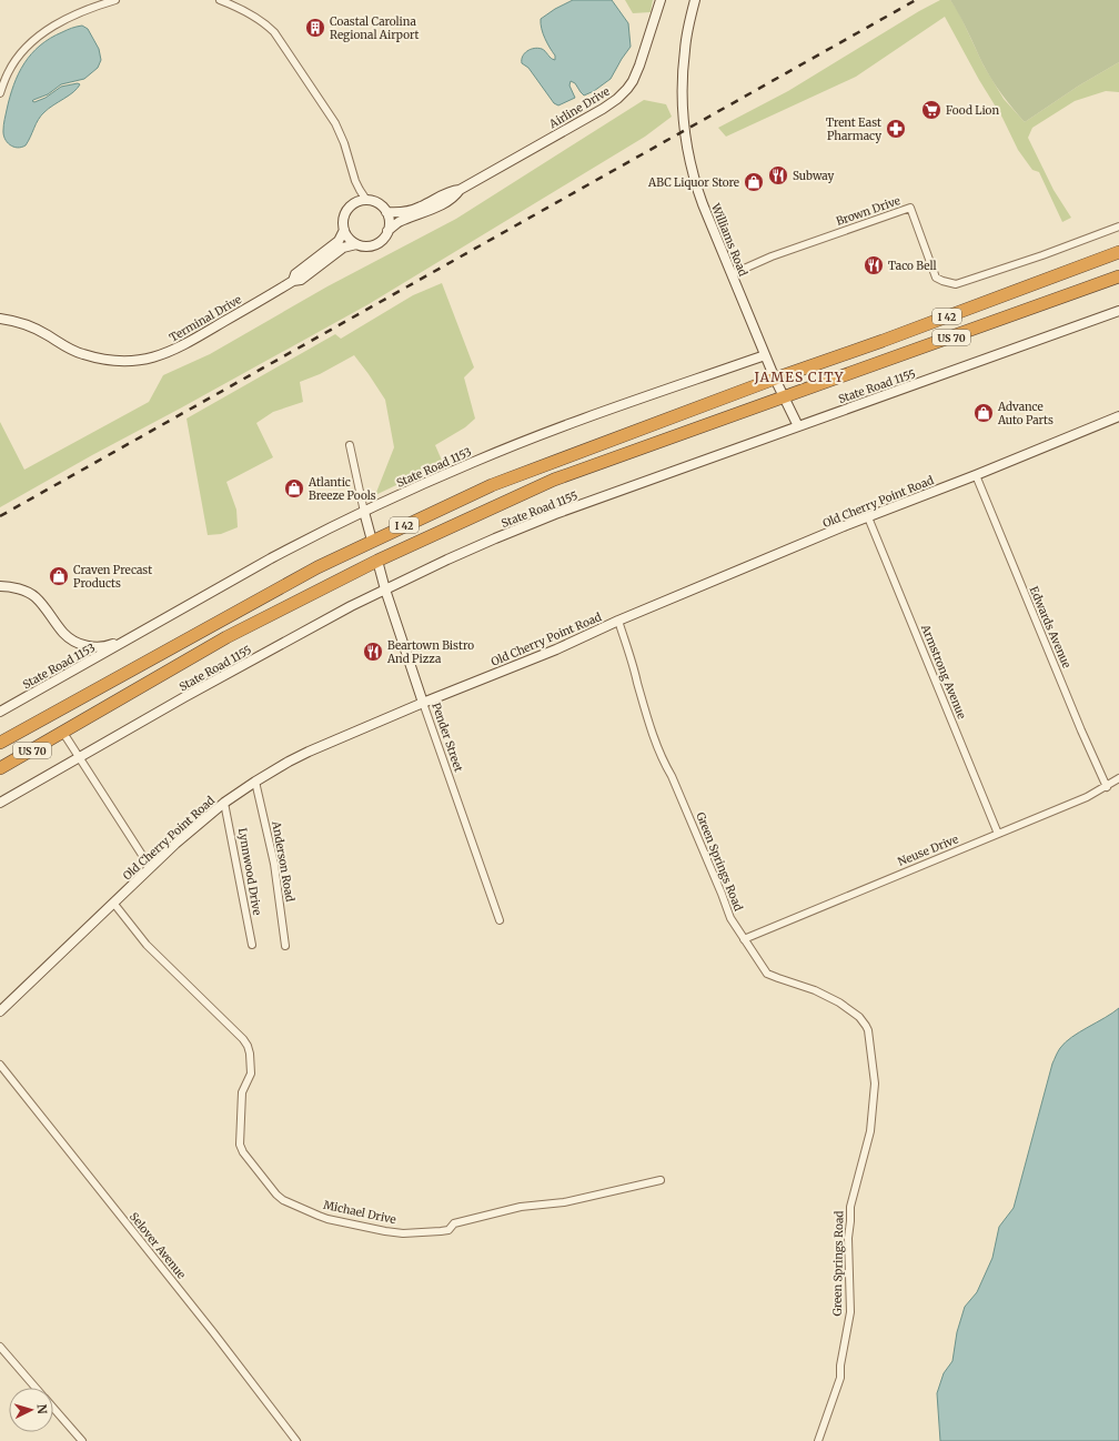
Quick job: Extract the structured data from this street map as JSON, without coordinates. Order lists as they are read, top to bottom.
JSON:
{
  "streets": {
    "highway": ["I 42", "US 70"],
    "street": [
      "Airline Drive",
      "Brown Drive",
      "Williams Road",
      "Terminal Drive",
      "State Road 1155",
      "State Road 1153",
      "Old Cherry Point Road",
      "Edwards Avenue",
      "Armstrong Avenue",
      "Pender Street",
      "Neuse Drive",
      "Anderson Road",
      "Green Springs Road",
      "Lynnwood Drive",
      "Michael Drive",
      "Selover Avenue"
    ]
  },
  "crossings": [
    ["Airline Drive", "Terminal Drive"],
    ["Brown Drive", "Williams Road"],
    ["Williams Road", "I 42"],
    ["Williams Road", "US 70"],
    ["Williams Road", "State Road 1155"],
    ["Williams Road", "State Road 1153"],
    ["US 70", "Pender Street"],
    ["State Road 1155", "Pender Street"],
    ["Old Cherry Point Road", "Edwards Avenue"],
    ["Old Cherry Point Road", "Armstrong Avenue"],
    ["Old Cherry Point Road", "Pender Street"],
    ["Old Cherry Point Road", "Anderson Road"],
    ["Old Cherry Point Road", "Green Springs Road"],
    ["Old Cherry Point Road", "Lynnwood Drive"],
    ["Old Cherry Point Road", "Michael Drive"],
    ["Edwards Avenue", "Neuse Drive"],
    ["Armstrong Avenue", "Neuse Drive"],
    ["Neuse Drive", "Green Springs Road"]
  ],
  "districts": ["JAMES CITY"],
  "places": {
    "building": ["Coastal Carolina Regional Airport"],
    "supermarket": ["Food Lion"],
    "pharmacy": ["Trent East Pharmacy"],
    "restaurant": ["Subway", "Taco Bell", "Beartown Bistro And Pizza"],
    "shop": [
      "ABC Liquor Store",
      "Advance Auto Parts",
      "Atlantic Breeze Pools",
      "Craven Precast Products"
    ]
  },
  "north": "right"
}
